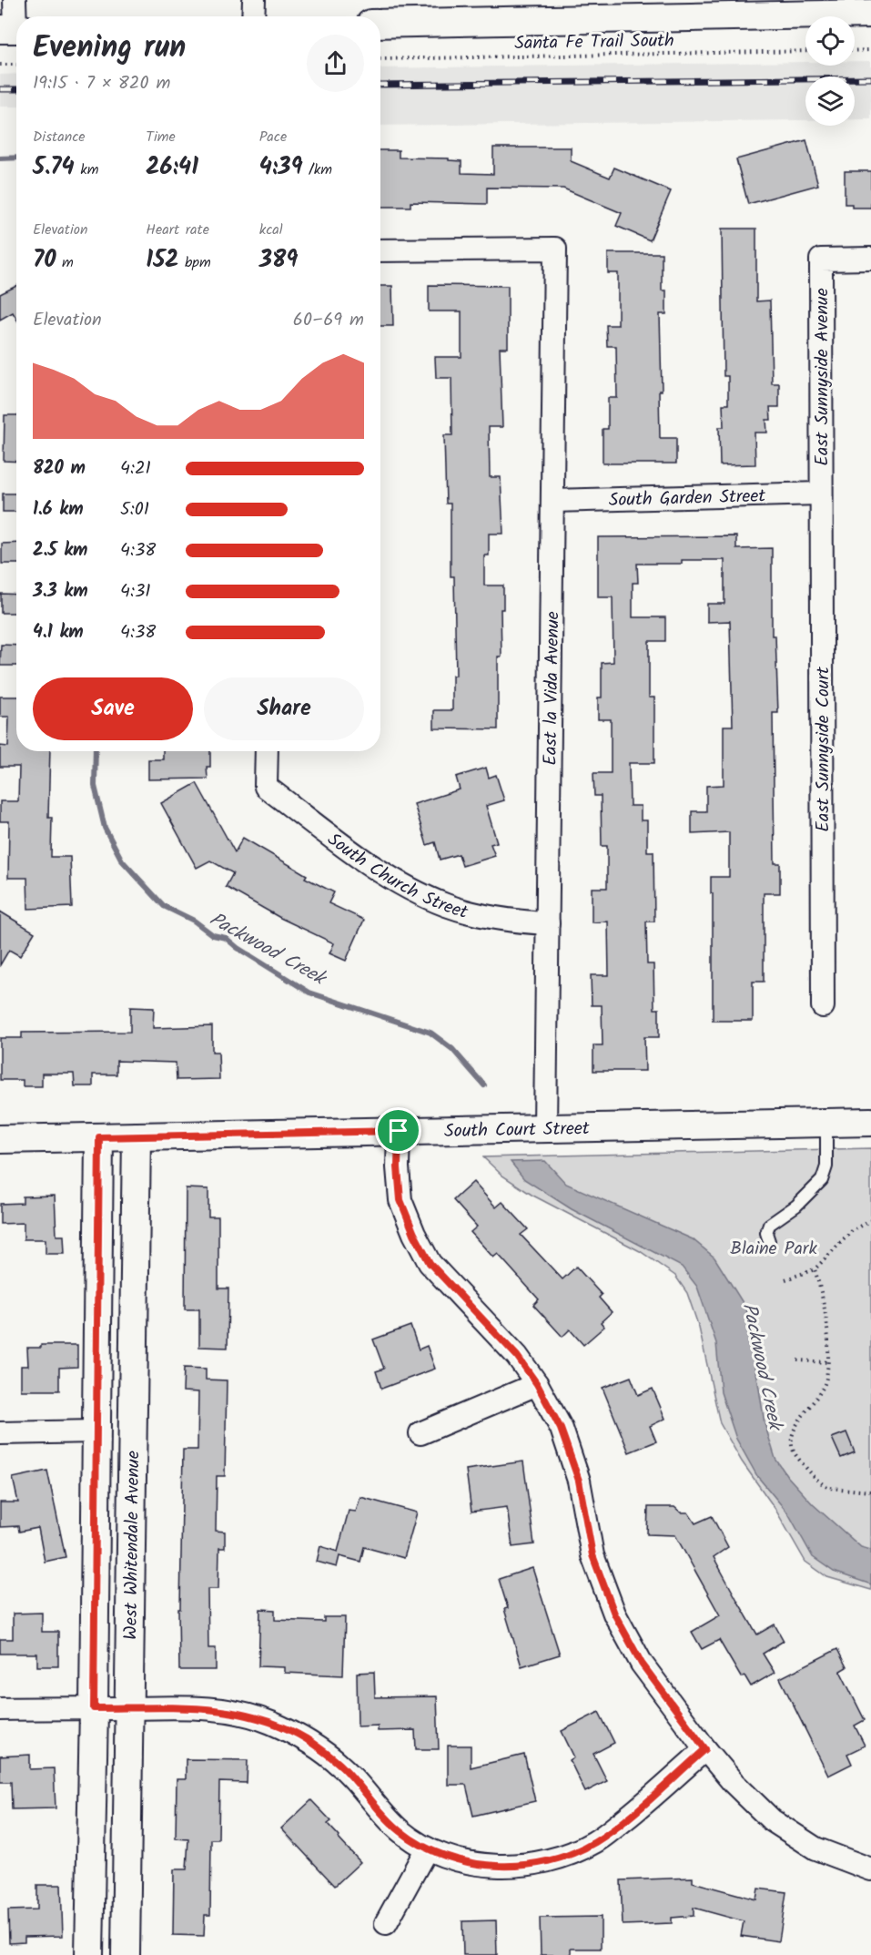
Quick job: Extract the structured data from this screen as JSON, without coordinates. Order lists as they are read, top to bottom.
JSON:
{
  "streets": {
    "street": [
      "East Sunnyside Avenue",
      "South Garden Street",
      "East la Vida Avenue",
      "East Sunnyside Court",
      "South Church Street",
      "South Court Street",
      "West Whitendale Avenue"
    ],
    "path": ["Santa Fe Trail South"]
  },
  "crossings": [
    ["East Sunnyside Avenue", "South Garden Street"],
    ["East Sunnyside Avenue", "East Sunnyside Court"],
    ["South Garden Street", "East la Vida Avenue"],
    ["South Garden Street", "East Sunnyside Court"],
    ["East la Vida Avenue", "South Church Street"],
    ["East la Vida Avenue", "South Court Street"],
    ["South Court Street", "West Whitendale Avenue"]
  ],
  "water": ["Packwood Creek"],
  "parks": ["Blaine Park"],
  "page": {
    "heading": ["Evening run", "19:15 · 7 × 820 m"],
    "stats": [
      ["Distance", "5.74 km"],
      ["Time", "26:41"],
      ["Pace", "4:39 /km"],
      ["Elevation", "70 m"],
      ["Heart rate", "152 bpm"],
      ["kcal", "389"]
    ],
    "chart": ["Elevation", "60–69 m"],
    "list": [
      {
        "name": "820 m",
        "note": "4:21"
      },
      {
        "name": "1.6 km",
        "note": "5:01"
      },
      {
        "name": "2.5 km",
        "note": "4:38"
      },
      {
        "name": "3.3 km",
        "note": "4:31"
      },
      {
        "name": "4.1 km",
        "note": "4:38"
      }
    ],
    "buttons": ["Save", "Share"]
  }
}
